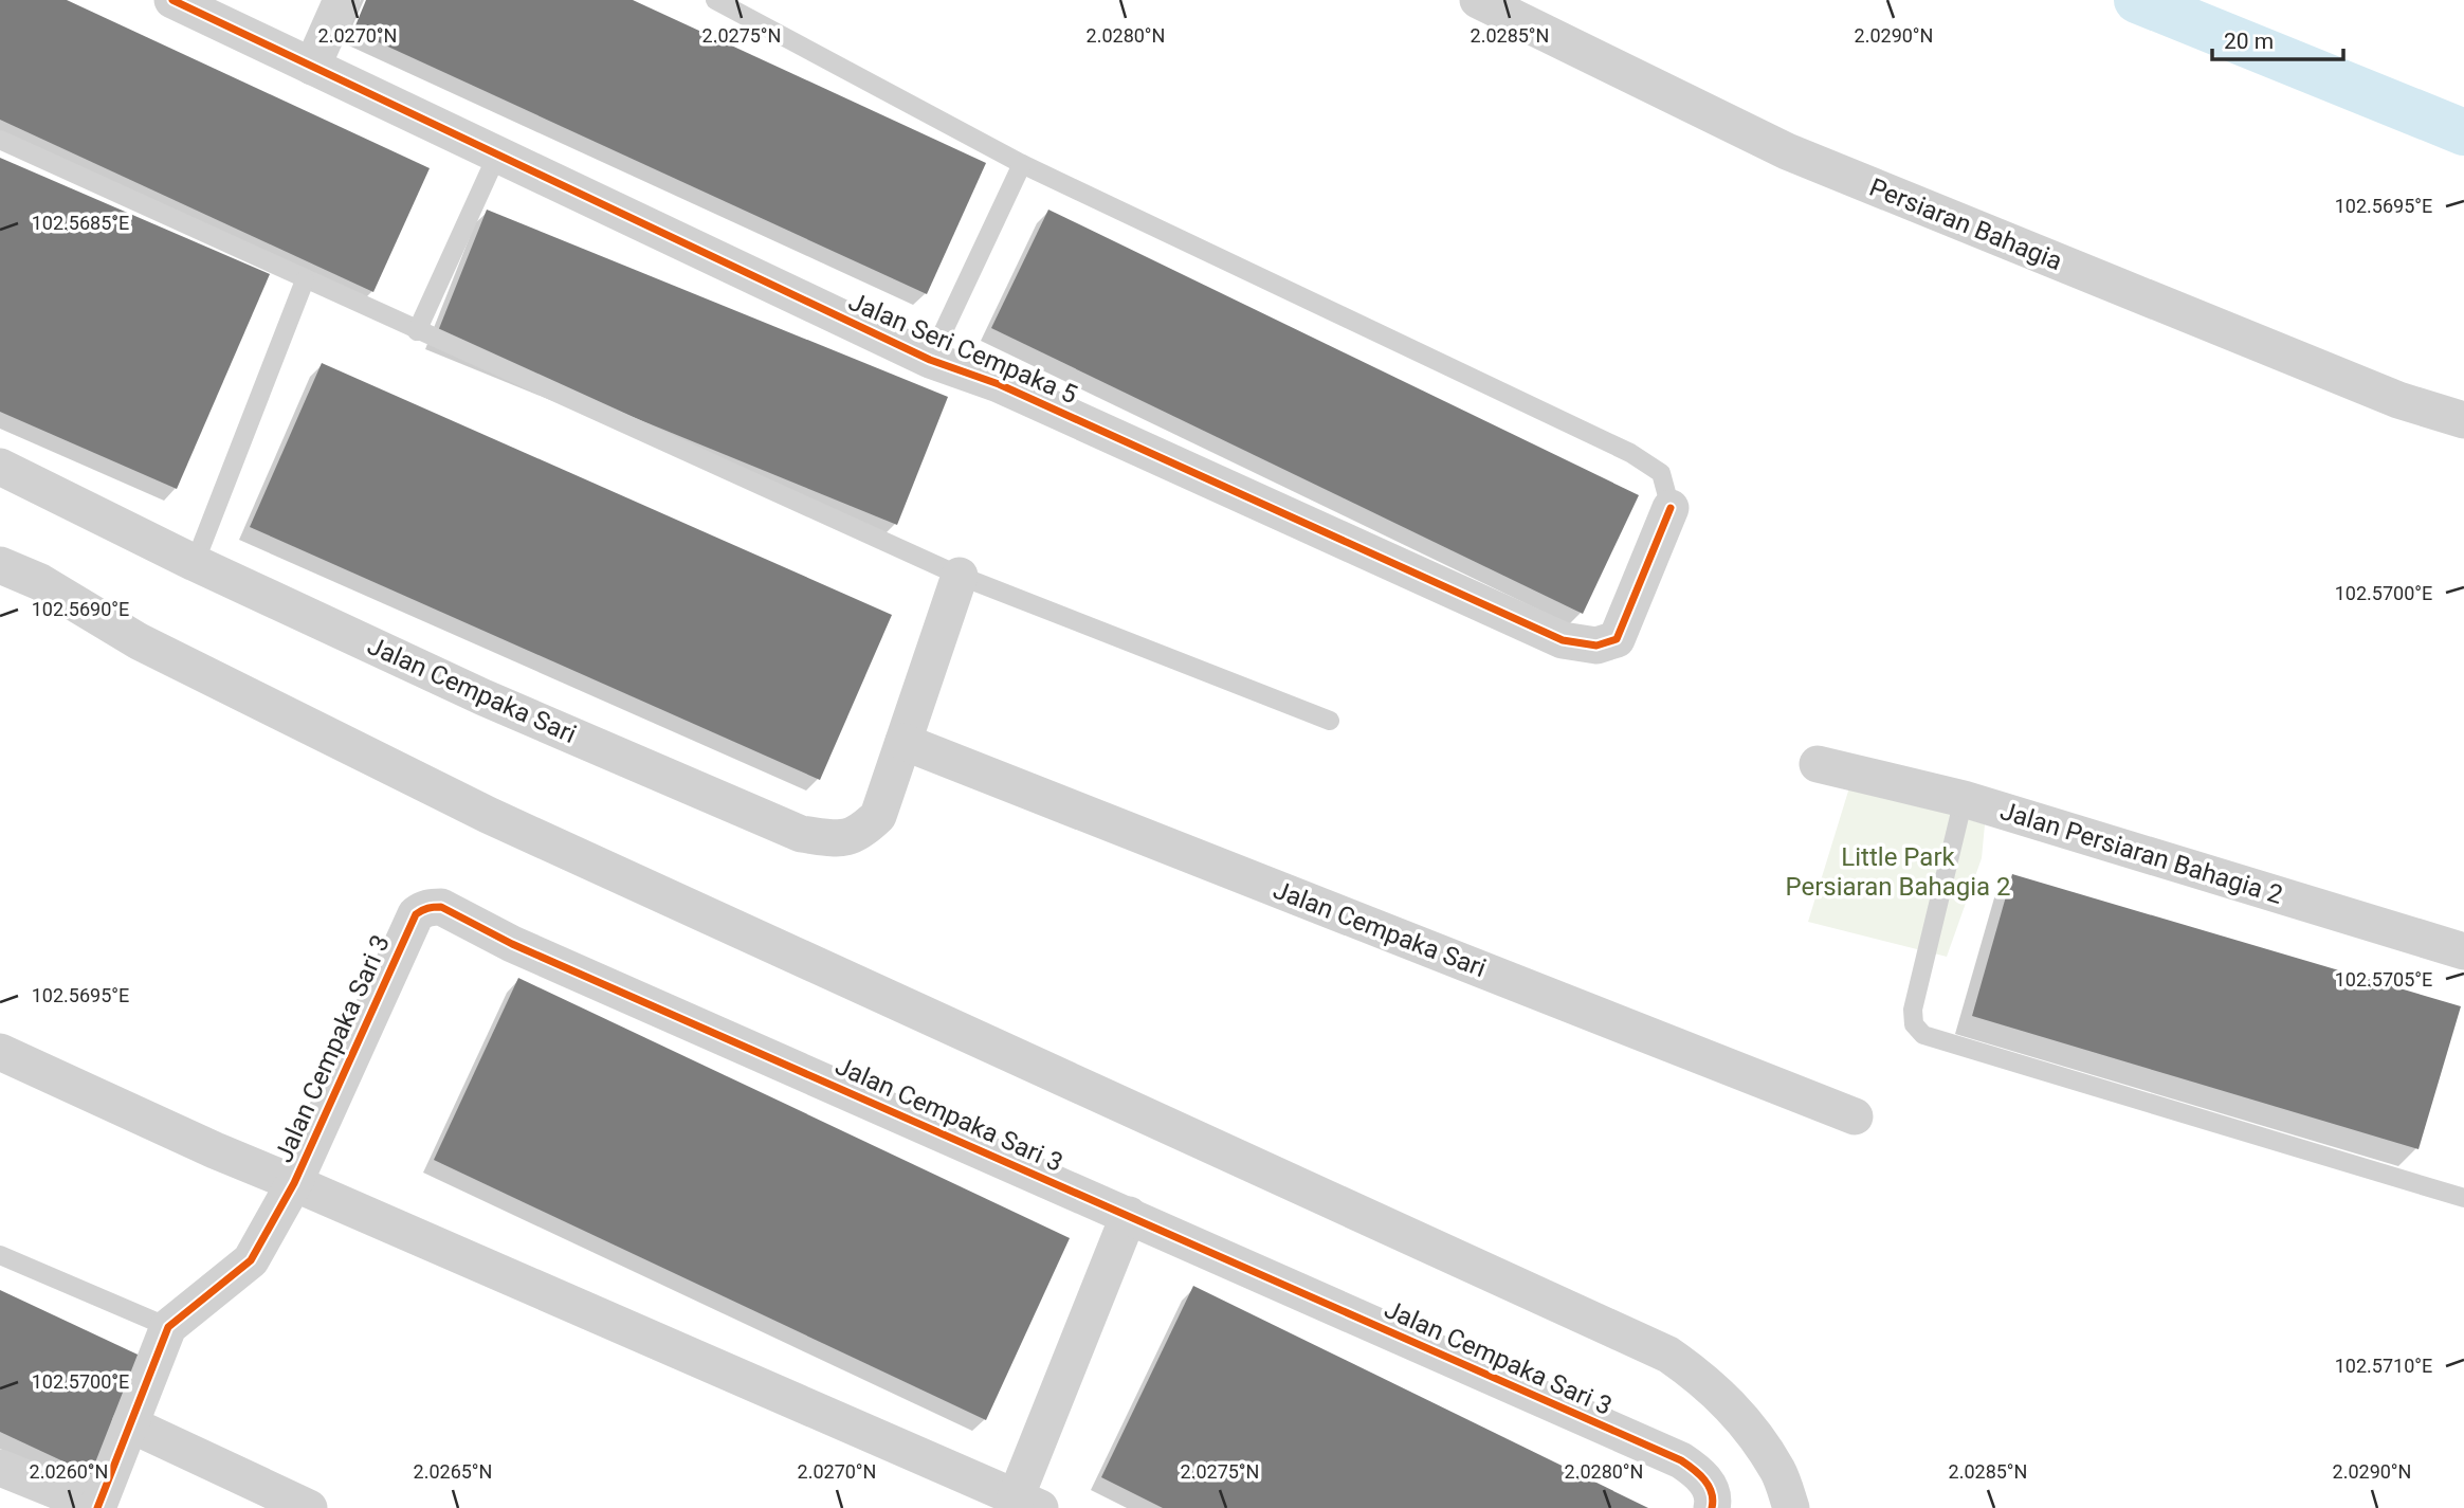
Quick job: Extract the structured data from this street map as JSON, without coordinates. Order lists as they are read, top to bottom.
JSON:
{
  "streets": {
    "street": [
      "Persiaran Bahagia",
      "Jalan Seri Cempaka 5",
      "Jalan Cempaka Sari",
      "Jalan Persiaran Bahagia 2",
      "Jalan Cempaka Sari 3"
    ]
  },
  "parks": ["Little Park Persiaran Bahagia 2"],
  "scale_bar": "20 m",
  "coordinates": [
    "2.0270°N",
    "2.0275°N",
    "2.0280°N",
    "2.0285°N",
    "2.0290°N",
    "102.5695°E",
    "102.5685°E",
    "102.5700°E",
    "102.5690°E",
    "102.5705°E",
    "102.5710°E",
    "2.0260°N",
    "2.0265°N"
  ]
}
